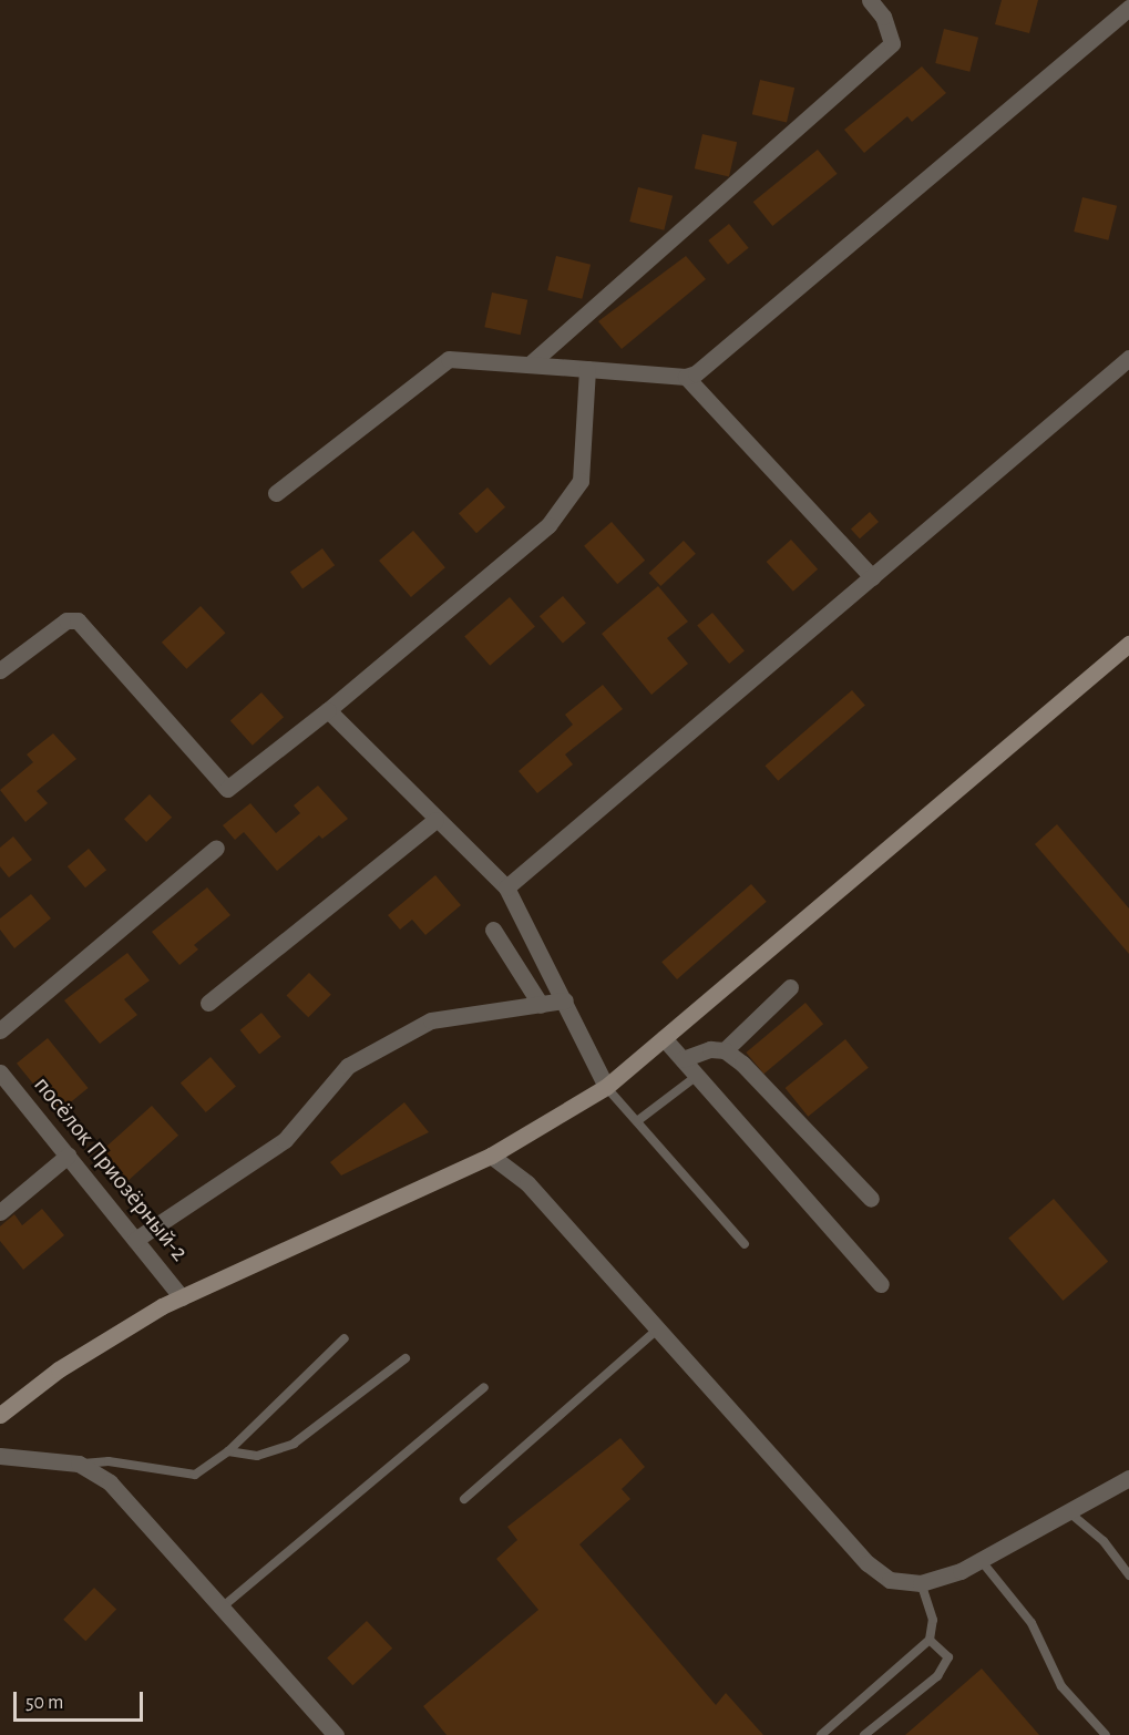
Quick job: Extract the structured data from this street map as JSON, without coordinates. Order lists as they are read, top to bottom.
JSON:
{
  "streets": {
    "street": ["посёлок Приозёрный-2"]
  },
  "scale_bar": "50 m"
}
